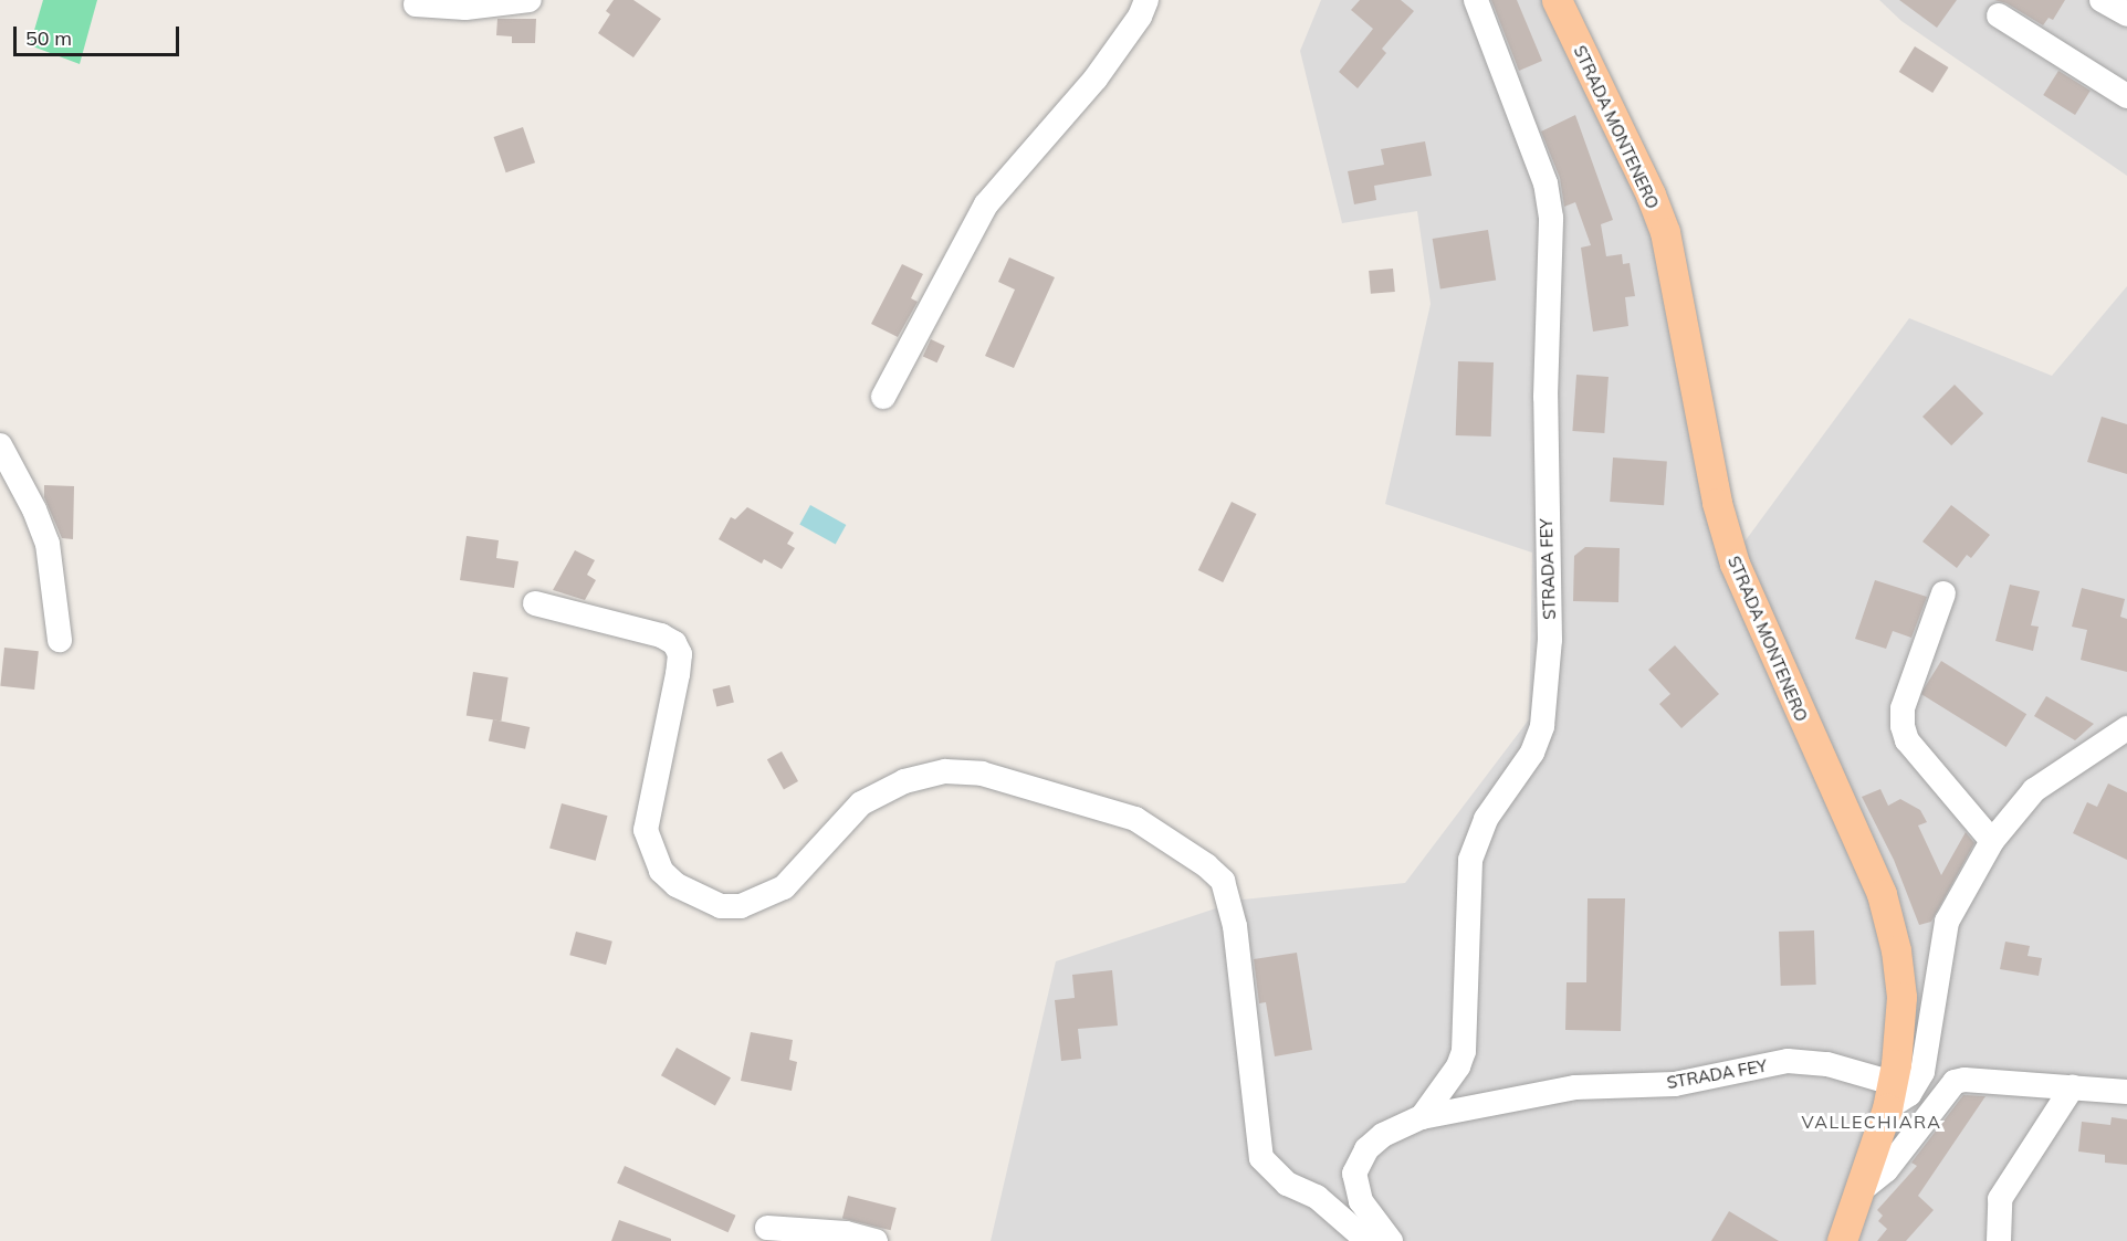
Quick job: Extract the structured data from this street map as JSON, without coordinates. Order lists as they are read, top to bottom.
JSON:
{
  "streets": {
    "main road": ["STRADA MONTENERO"],
    "street": ["STRADA FEY"]
  },
  "crossings": [
    ["STRADA MONTENERO", "STRADA FEY"]
  ],
  "districts": ["VALLECHIARA"],
  "scale_bar": "50 m"
}
